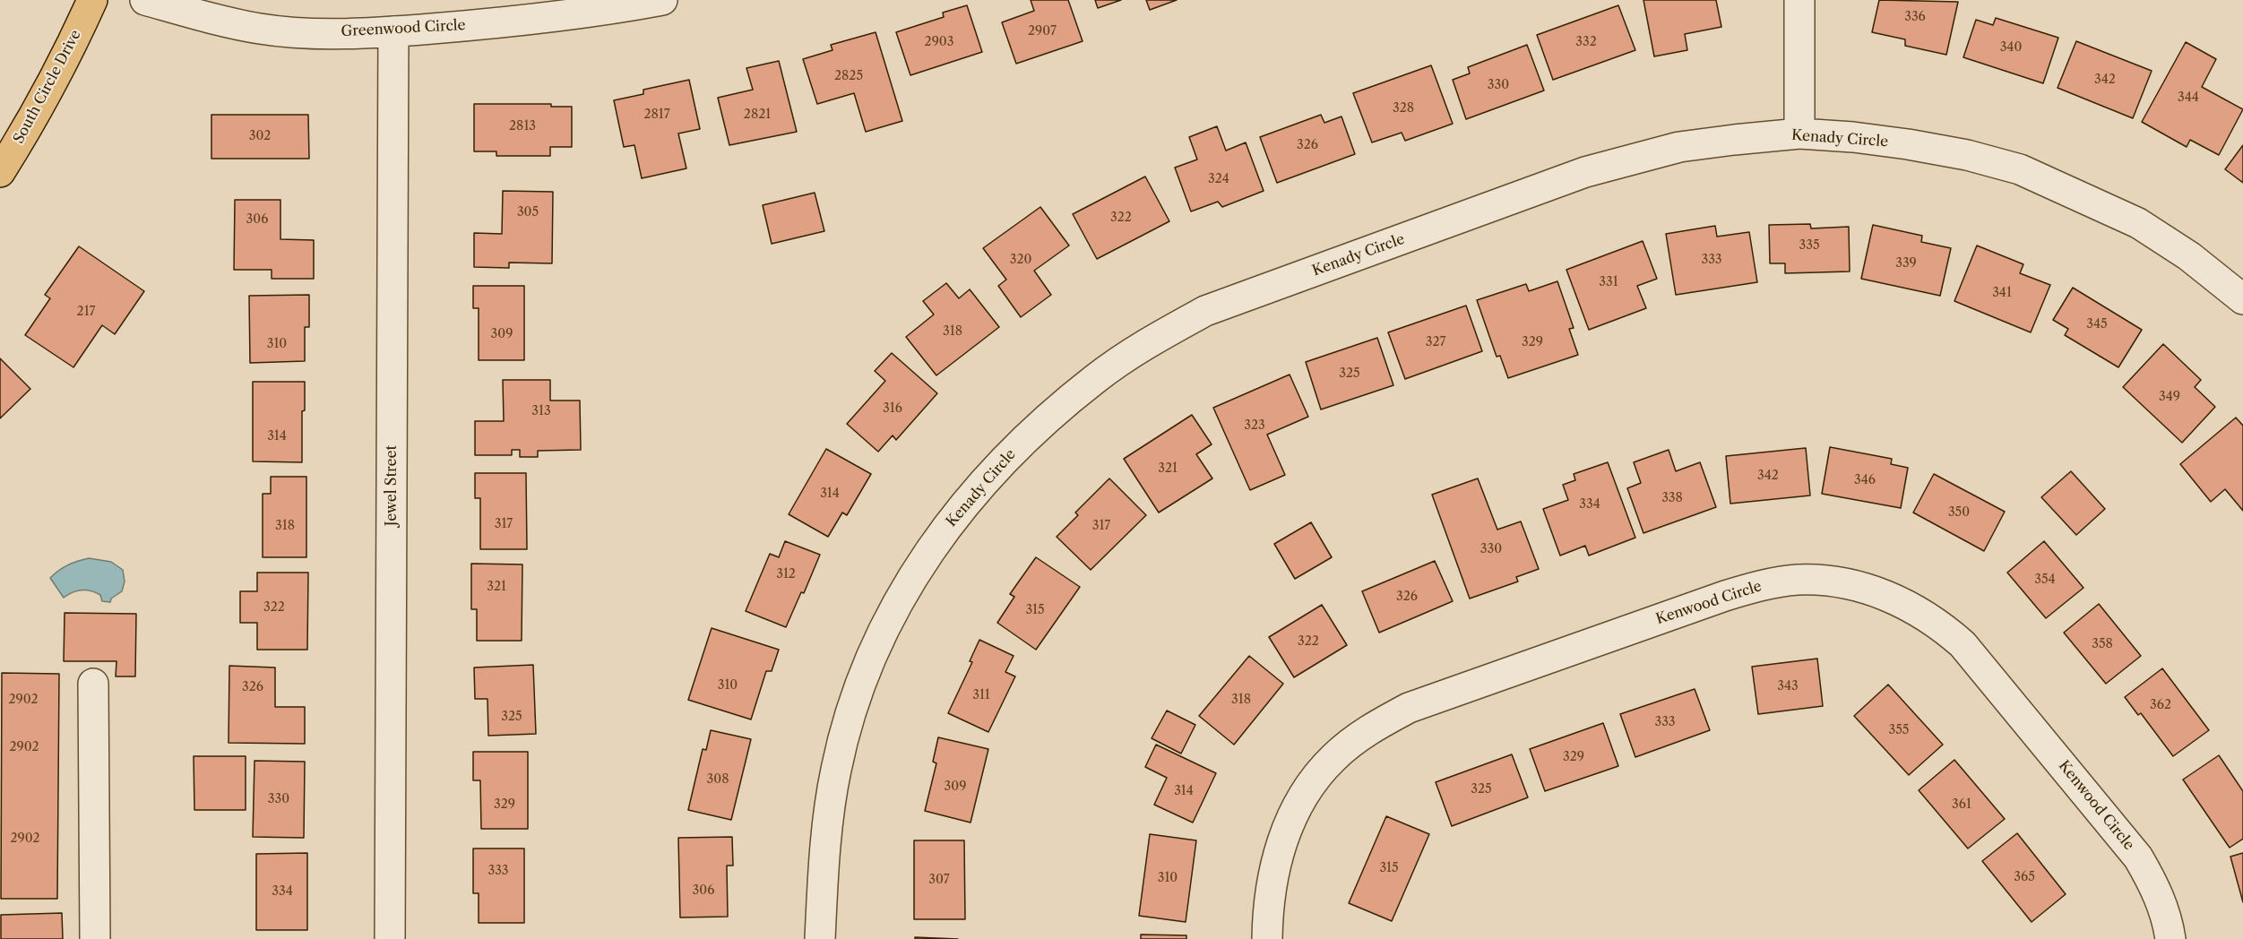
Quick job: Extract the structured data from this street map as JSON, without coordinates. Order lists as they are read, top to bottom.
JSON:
{
  "streets": {
    "main road": ["South Circle Drive"],
    "street": [
      "Greenwood Circle",
      "Kenady Circle",
      "Jewel Street",
      "Kenwood Circle"
    ]
  },
  "crossings": [
    ["Greenwood Circle", "Jewel Street"]
  ],
  "house_numbers": [
    "336",
    "2907",
    "2903",
    "332",
    "340",
    "2825",
    "342",
    "330",
    "344",
    "328",
    "2817",
    "2821",
    "2813",
    "302",
    "326",
    "324",
    "305",
    "322",
    "306",
    "335",
    "320",
    "333",
    "339",
    "331",
    "341",
    "217",
    "345",
    "318",
    "309",
    "327",
    "329",
    "310",
    "325",
    "349",
    "316",
    "313",
    "323",
    "314",
    "321",
    "342",
    "346",
    "314",
    "338",
    "334",
    "350",
    "317",
    "318",
    "317",
    "330",
    "312",
    "354",
    "321",
    "326",
    "322",
    "315",
    "322",
    "358",
    "310",
    "343",
    "326",
    "311",
    "2902",
    "318",
    "362",
    "325",
    "333",
    "355",
    "2902",
    "329",
    "308",
    "309",
    "325",
    "314",
    "330",
    "329",
    "361",
    "2902",
    "315",
    "333",
    "365",
    "310",
    "307",
    "306",
    "334"
  ]
}
